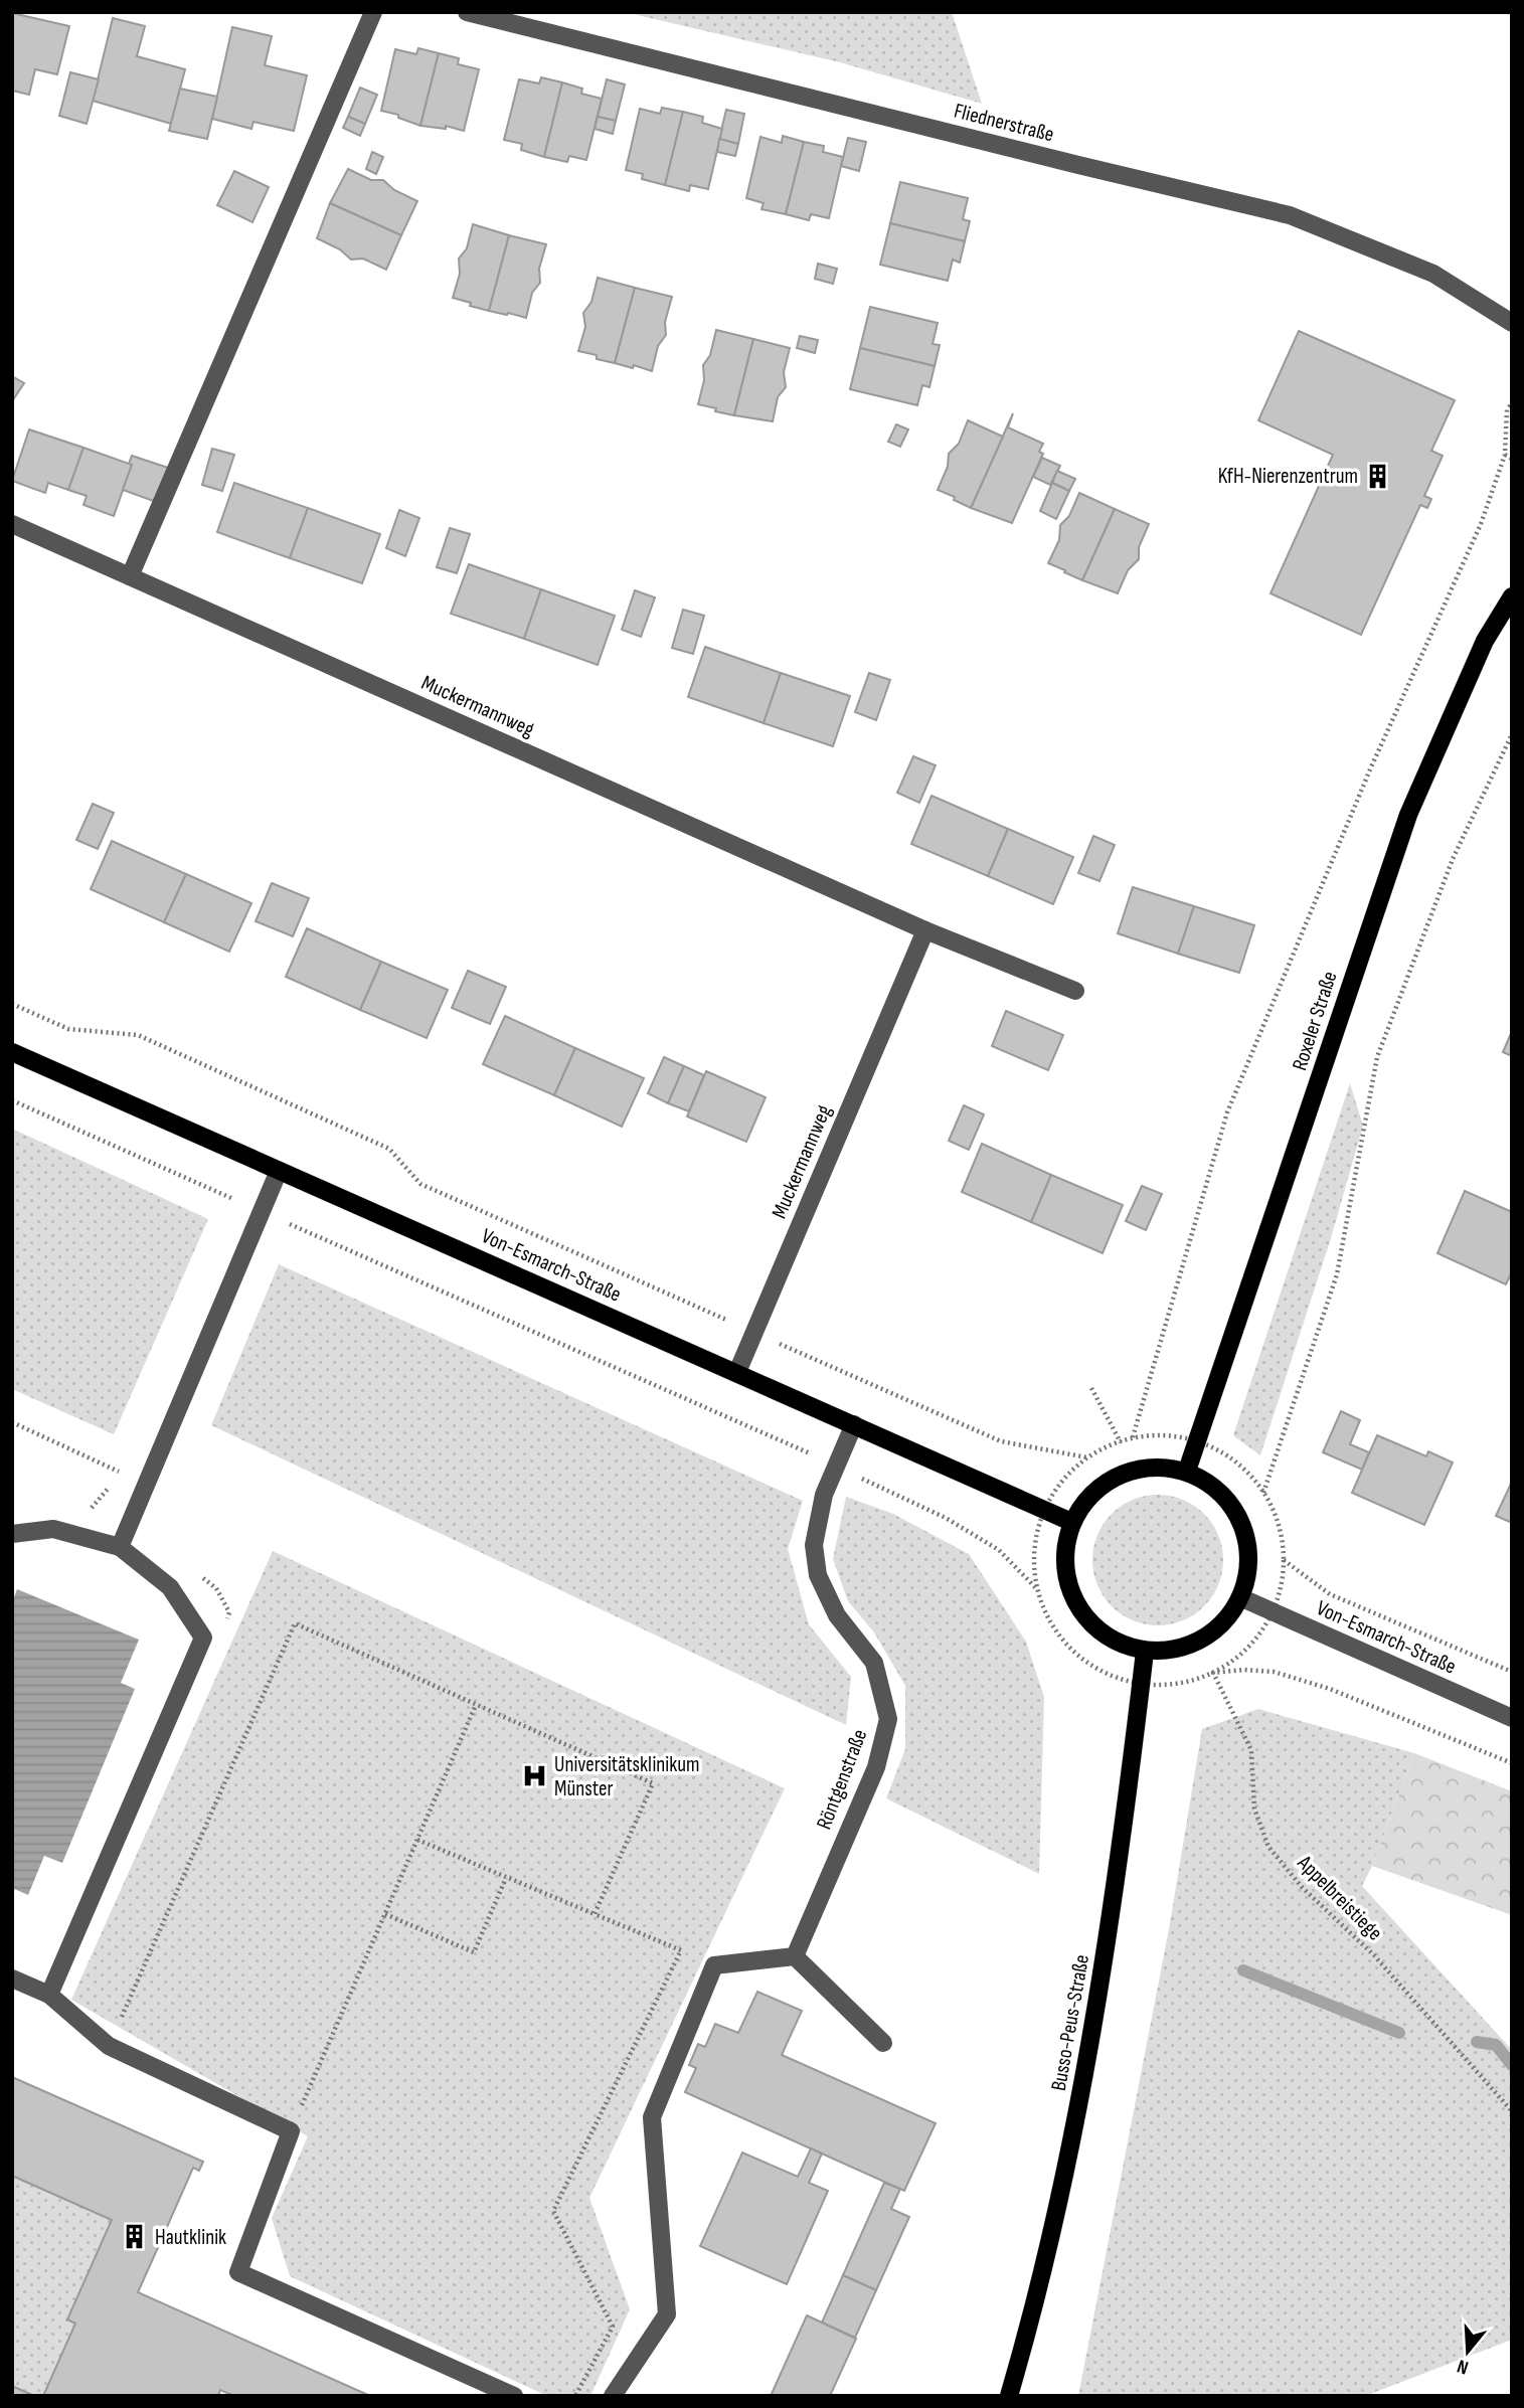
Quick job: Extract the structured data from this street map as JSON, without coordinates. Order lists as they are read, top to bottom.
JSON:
{
  "streets": {
    "main road": ["Roxeler Straße", "Von-Esmarch-Straße", "Busso-Peus-Straße"],
    "street": ["Fliednerstraße", "Muckermannweg", "Röntgenstraße"],
    "path": ["Appelbreistiege"]
  },
  "crossings": [
    ["Muckermannweg", "Von-Esmarch-Straße"],
    ["Roxeler Straße", "Von-Esmarch-Straße"],
    ["Roxeler Straße", "Busso-Peus-Straße"],
    ["Von-Esmarch-Straße", "Röntgenstraße"],
    ["Von-Esmarch-Straße", "Busso-Peus-Straße"]
  ],
  "places": {
    "building": ["KfH-Nierenzentrum", "Hautklinik"],
    "hospital": ["Universitätsklinikum Münster"]
  },
  "north": "bottom"
}
